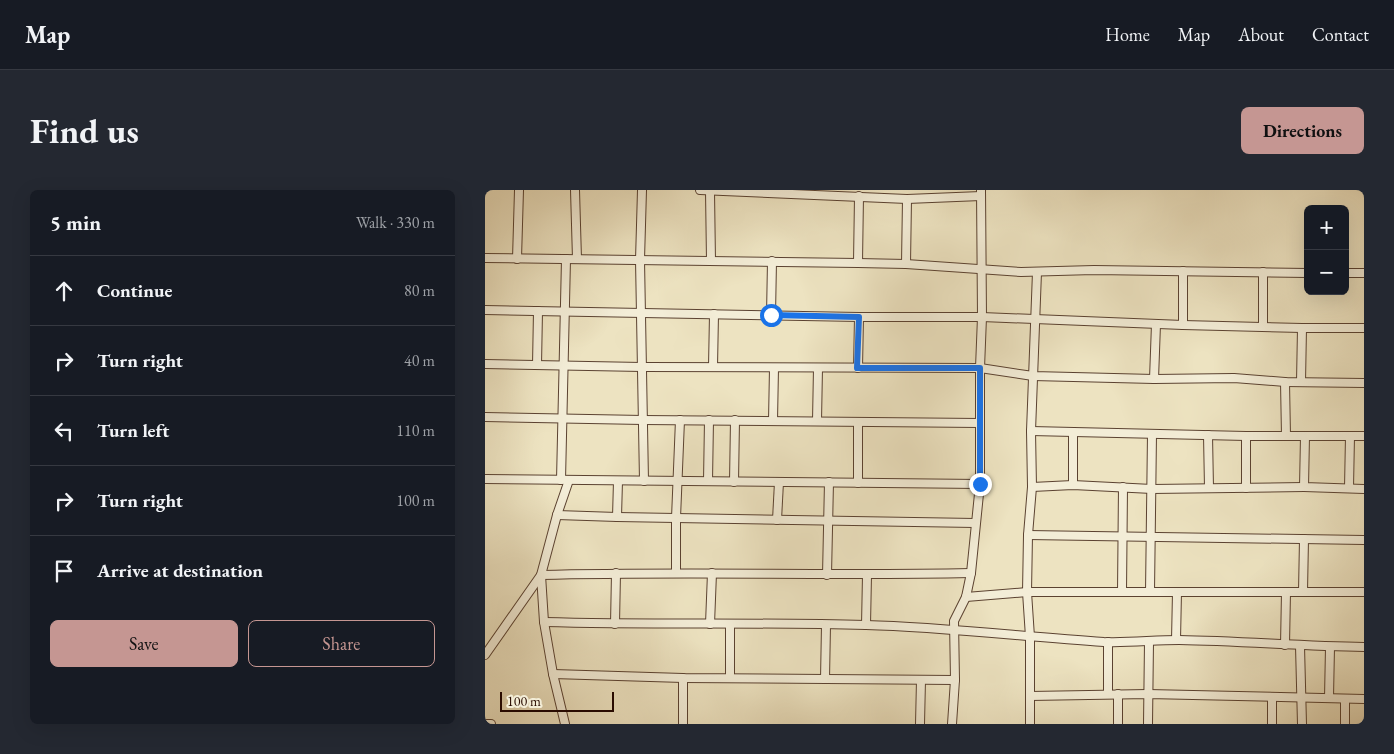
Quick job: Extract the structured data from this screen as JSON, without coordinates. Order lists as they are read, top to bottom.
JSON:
{
  "scale_bar": "100 m",
  "page": {
    "header": "Map",
    "nav": [
      "Home",
      "Map",
      "About",
      "Contact"
    ],
    "buttons": [
      "Directions",
      ["Save", "Share"]
    ],
    "title": "Find us",
    "heading": ["5 min", "Walk · 330 m"],
    "map_buttons": ["+", "−"],
    "list": [
      ["Continue", "80 m"],
      ["Turn right", "40 m"],
      ["Turn left", "110 m"],
      ["Turn right", "100 m"],
      "Arrive at destination"
    ],
    "scale": "100 m"
  }
}
